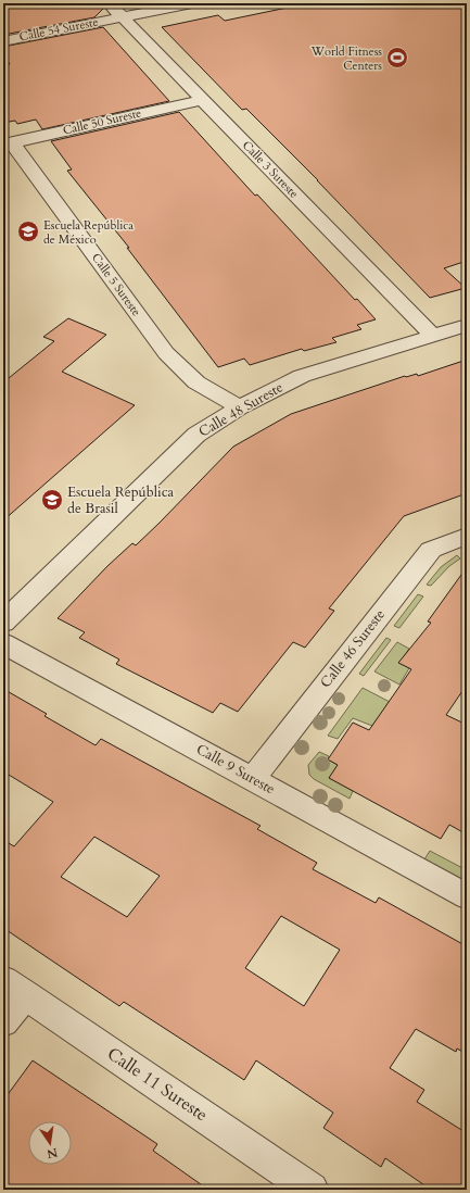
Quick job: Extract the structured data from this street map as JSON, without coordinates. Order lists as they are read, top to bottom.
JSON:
{
  "streets": {
    "street": [
      "Calle 54 Sureste",
      "Calle 50 Sureste",
      "Calle 3 Sureste",
      "Calle 5 Sureste",
      "Calle 48 Sureste",
      "Calle 46 Sureste",
      "Calle 9 Sureste",
      "Calle 11 Sureste"
    ]
  },
  "crossings": [
    ["Calle 54 Sureste", "Calle 3 Sureste"],
    ["Calle 50 Sureste", "Calle 3 Sureste"],
    ["Calle 50 Sureste", "Calle 5 Sureste"],
    ["Calle 3 Sureste", "Calle 48 Sureste"],
    ["Calle 5 Sureste", "Calle 48 Sureste"],
    ["Calle 46 Sureste", "Calle 9 Sureste"]
  ],
  "places": {
    "sports": ["World Fitness Centers"],
    "school or university": ["Escuela República de México", "Escuela República de Brasil"]
  },
  "north": "bottom"
}
